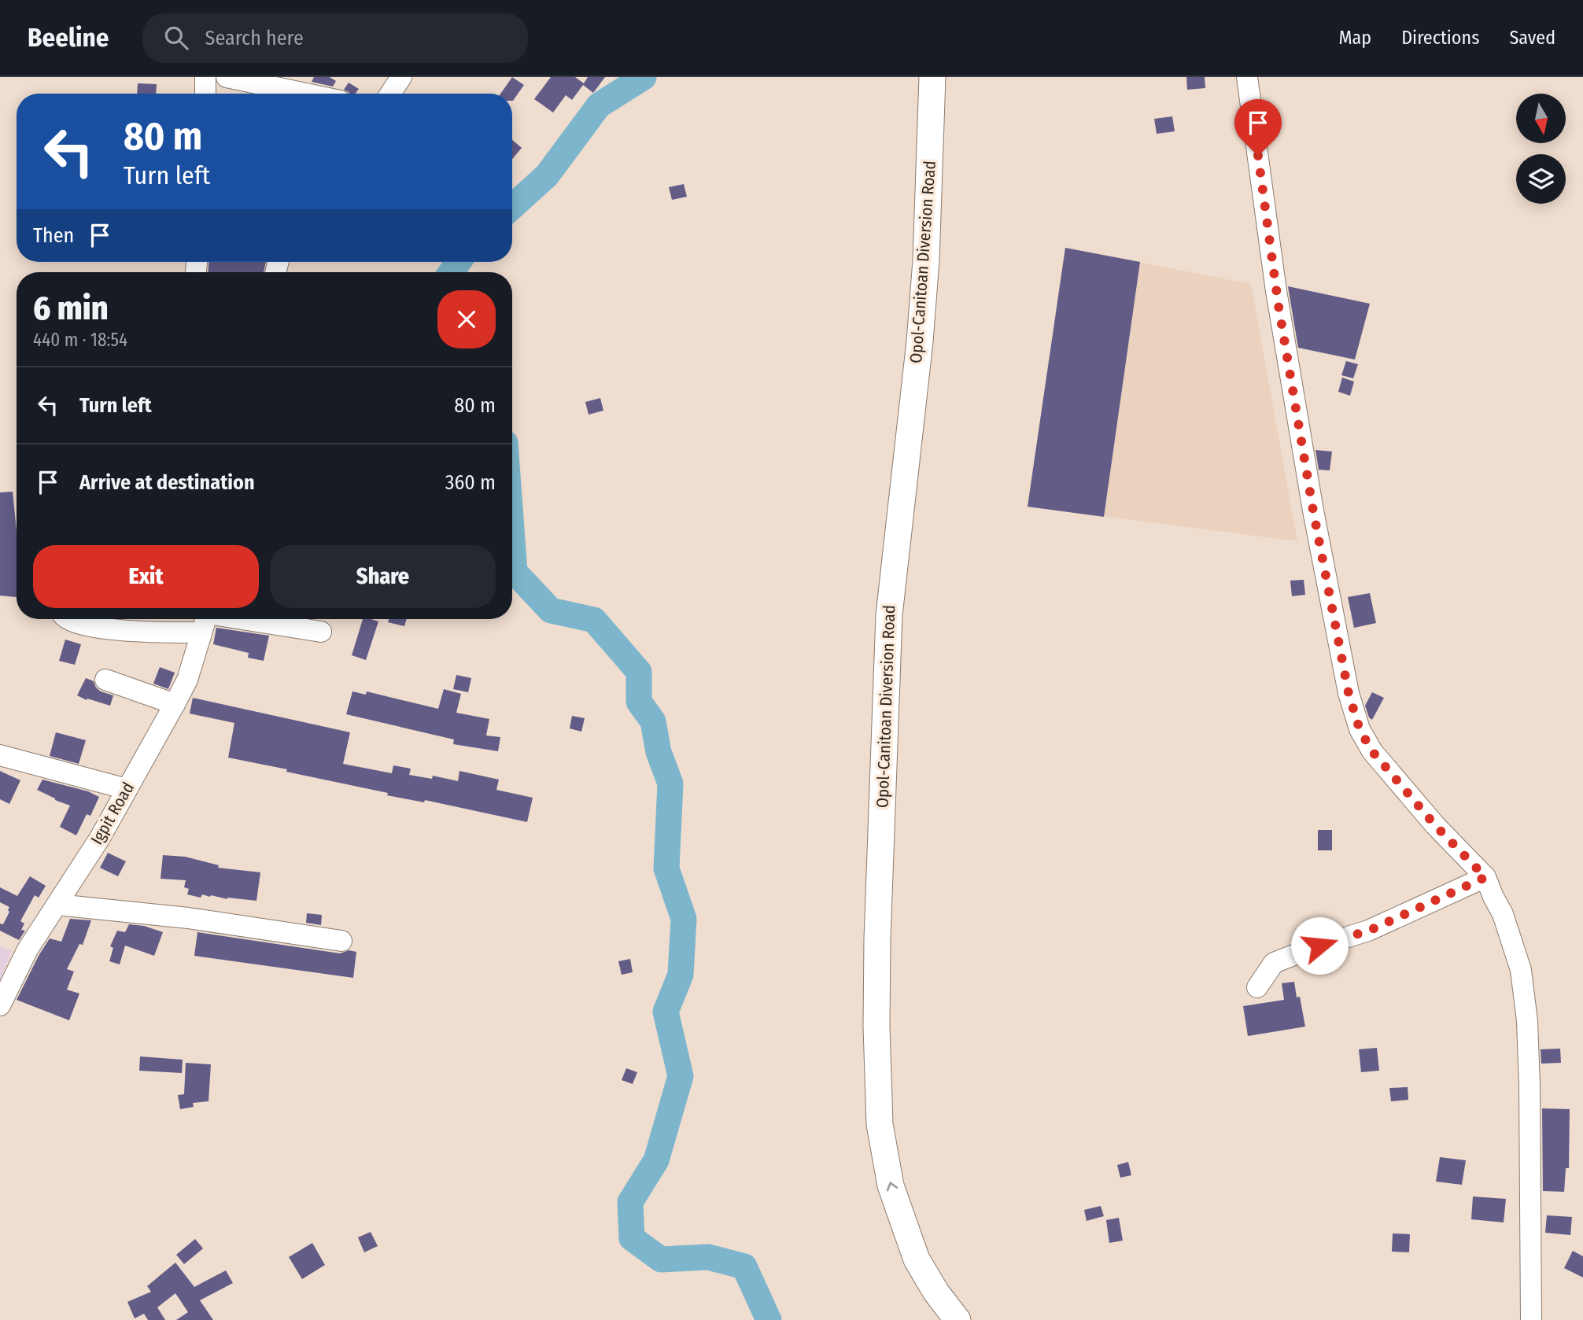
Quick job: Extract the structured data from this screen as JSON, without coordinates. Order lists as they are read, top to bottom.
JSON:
{
  "streets": {
    "main road": ["Opol-Canitoan Diversion Road"],
    "street": ["Igpit Road"]
  },
  "north": "bottom",
  "page": {
    "header": "Beeline",
    "search": "Search here",
    "nav": ["Map", "Directions", "Saved"],
    "turn": ["80 m", "Turn left"],
    "then": "Then",
    "heading": ["6 min", "440 m · 18:54"],
    "list": [
      {
        "name": "Turn left",
        "value": "80 m"
      },
      {
        "name": "Arrive at destination",
        "value": "360 m"
      }
    ],
    "buttons": ["Exit", "Share"]
  }
}
